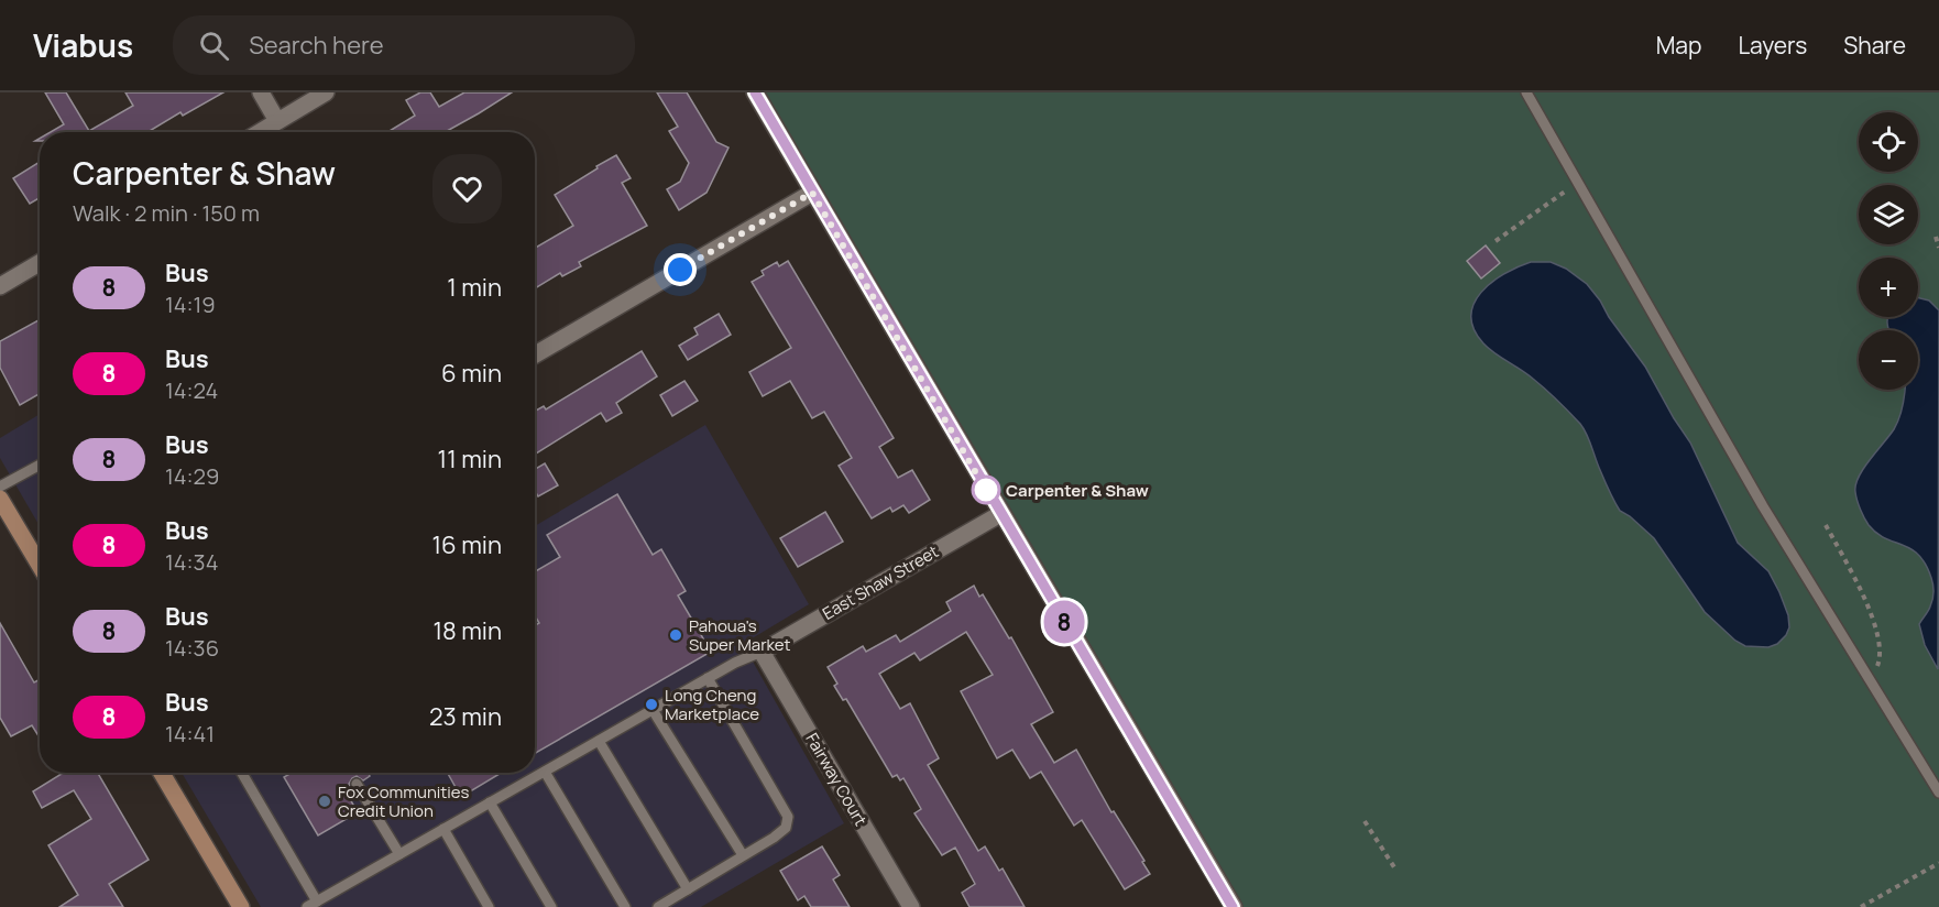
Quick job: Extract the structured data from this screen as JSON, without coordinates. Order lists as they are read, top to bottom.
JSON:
{
  "streets": {
    "street": ["East Shaw Street", "Fairway Court"]
  },
  "crossings": [
    ["East Shaw Street", "Fairway Court"]
  ],
  "places": [
    "Carpenter & Shaw",
    "Pahoua's Super Market",
    "Long Cheng Marketplace",
    "Fox Communities Credit Union"
  ],
  "lines": ["bus line 8"],
  "page": {
    "header": "Viabus",
    "search": "Search here",
    "nav": ["Map", "Layers", "Share"],
    "on_map": "8",
    "map_buttons": ["+", "−"],
    "heading": ["Carpenter & Shaw", "Walk · 2 min · 150 m"],
    "list": [
      {
        "mark": "8",
        "name": "Bus",
        "note": "14:19",
        "value": "1 min"
      },
      {
        "mark": "8",
        "name": "Bus",
        "note": "14:24",
        "value": "6 min"
      },
      {
        "mark": "8",
        "name": "Bus",
        "note": "14:29",
        "value": "11 min"
      },
      {
        "mark": "8",
        "name": "Bus",
        "note": "14:34",
        "value": "16 min"
      },
      {
        "mark": "8",
        "name": "Bus",
        "note": "14:36",
        "value": "18 min"
      },
      {
        "mark": "8",
        "name": "Bus",
        "note": "14:41",
        "value": "23 min"
      }
    ]
  }
}
